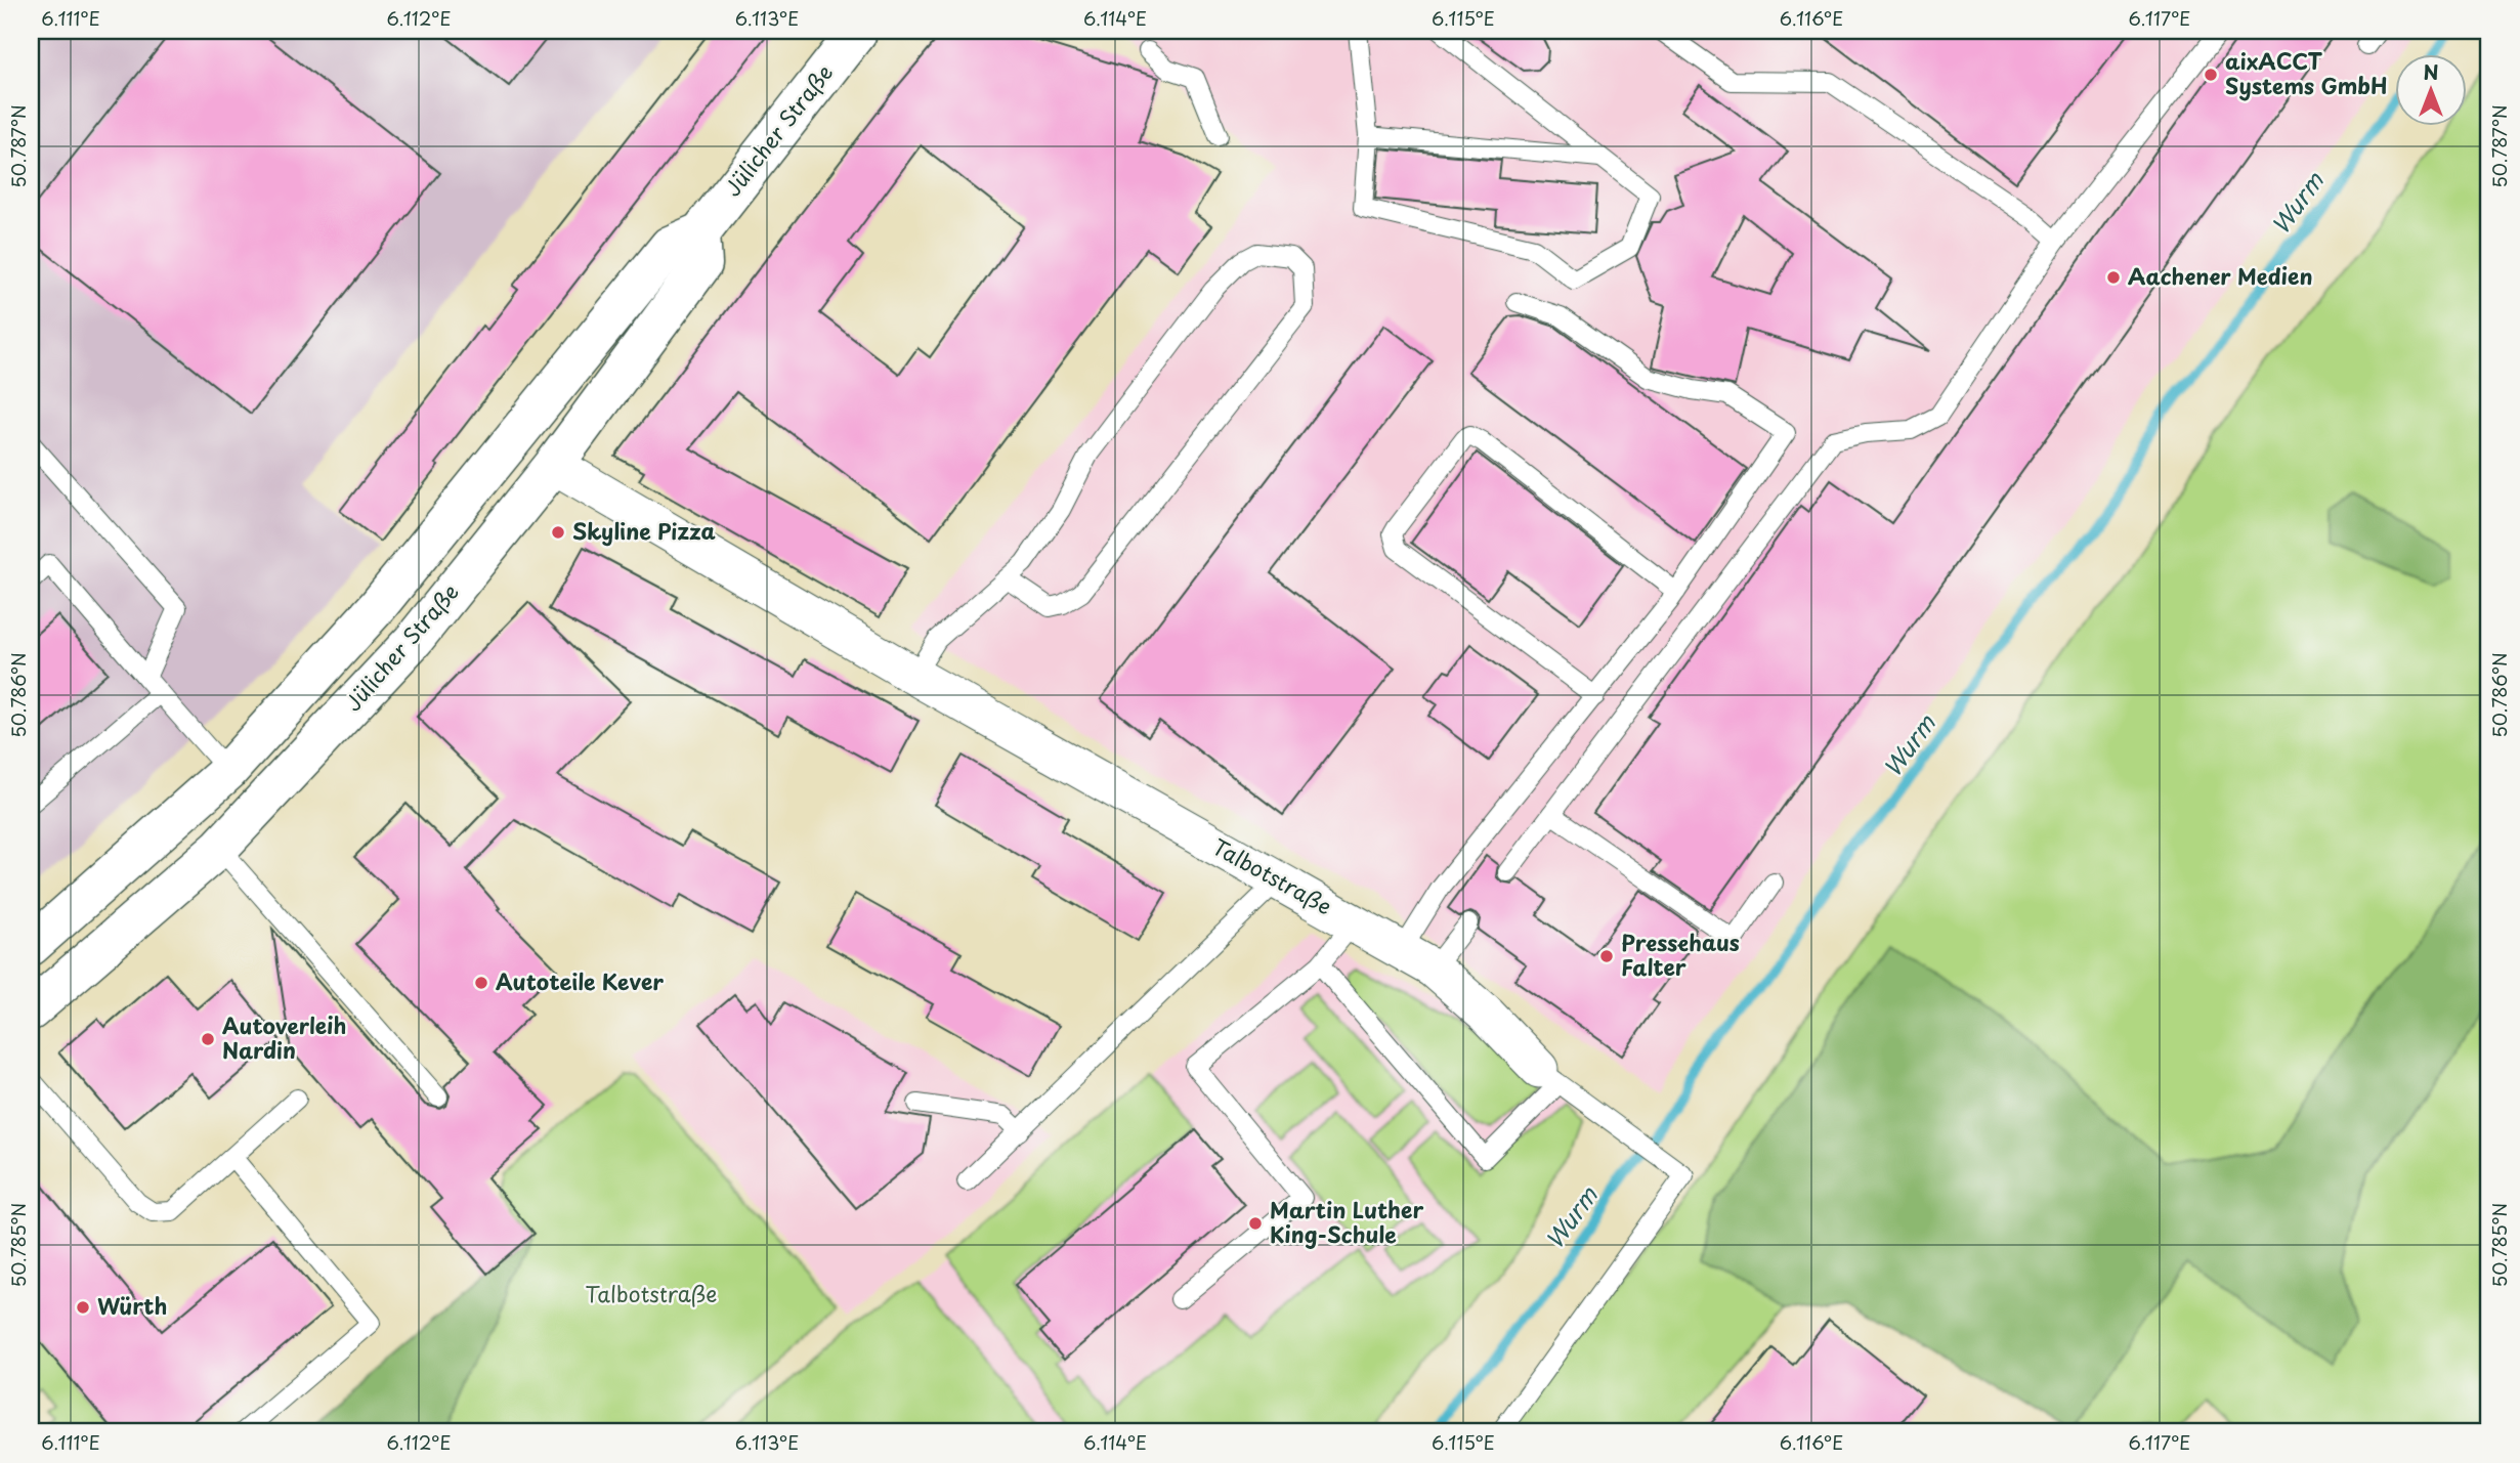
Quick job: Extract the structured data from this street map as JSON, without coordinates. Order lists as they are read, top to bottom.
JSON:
{
  "streets": {
    "main road": ["Jülicher Straße"],
    "street": ["Talbotstraße"]
  },
  "crossings": [
    ["Jülicher Straße", "Talbotstraße"]
  ],
  "water": ["Wurm"],
  "parks": ["Talbotstraße"],
  "places": [
    "aixACCT Systems GmbH",
    "Aachener Medien",
    "Skyline Pizza",
    "Pressehaus Falter",
    "Autoteile Kever",
    "Autoverleih Nardin",
    "Martin Luther King-Schule",
    "Würth"
  ],
  "north": "top",
  "coordinates": [
    "6.111°E",
    "6.112°E",
    "6.113°E",
    "6.114°E",
    "6.115°E",
    "6.116°E",
    "6.117°E",
    "50.787°N",
    "50.786°N",
    "50.785°N"
  ]
}
